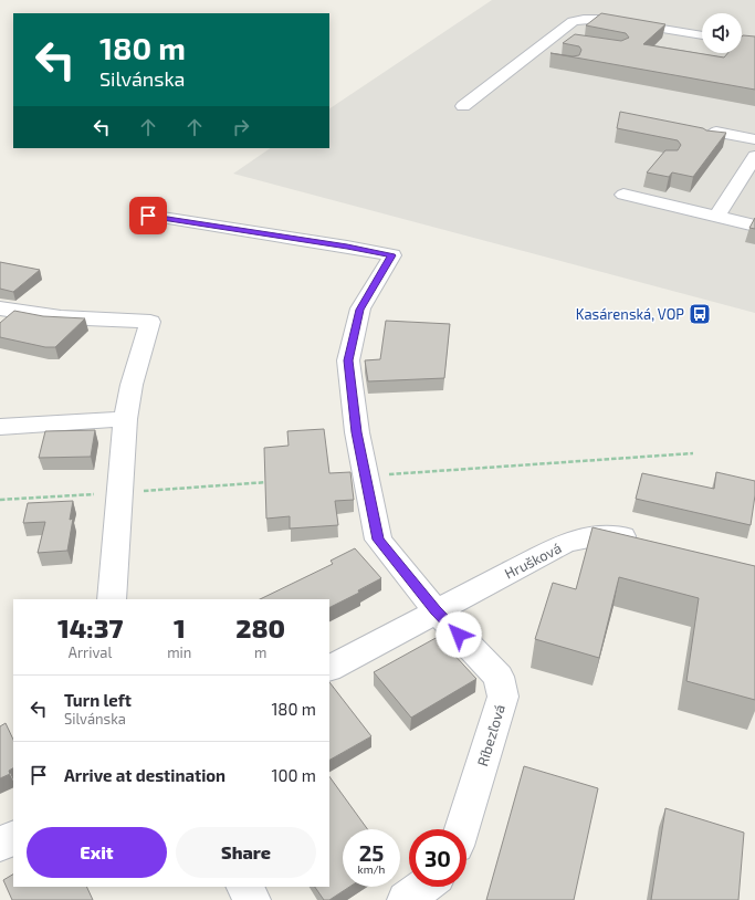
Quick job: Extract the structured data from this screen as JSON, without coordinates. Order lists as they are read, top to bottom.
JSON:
{
  "streets": {
    "street": ["Hrušková", "Ríbezľová"]
  },
  "crossings": [
    ["Hrušková", "Ríbezľová"]
  ],
  "places": {
    "bus stop": ["Kasárenská, VOP"]
  },
  "page": {
    "turn": ["180 m", "Silvánska"],
    "eta": [
      "14:37",
      "Arrival",
      "1",
      "min",
      "280",
      "m"
    ],
    "list": [
      {
        "name": "Turn left",
        "note": "Silvánska",
        "value": "180 m"
      },
      {
        "name": "Arrive at destination",
        "value": "100 m"
      }
    ],
    "buttons": ["Exit", "Share"],
    "speed": "25 km/h",
    "limit": "30"
  }
}
